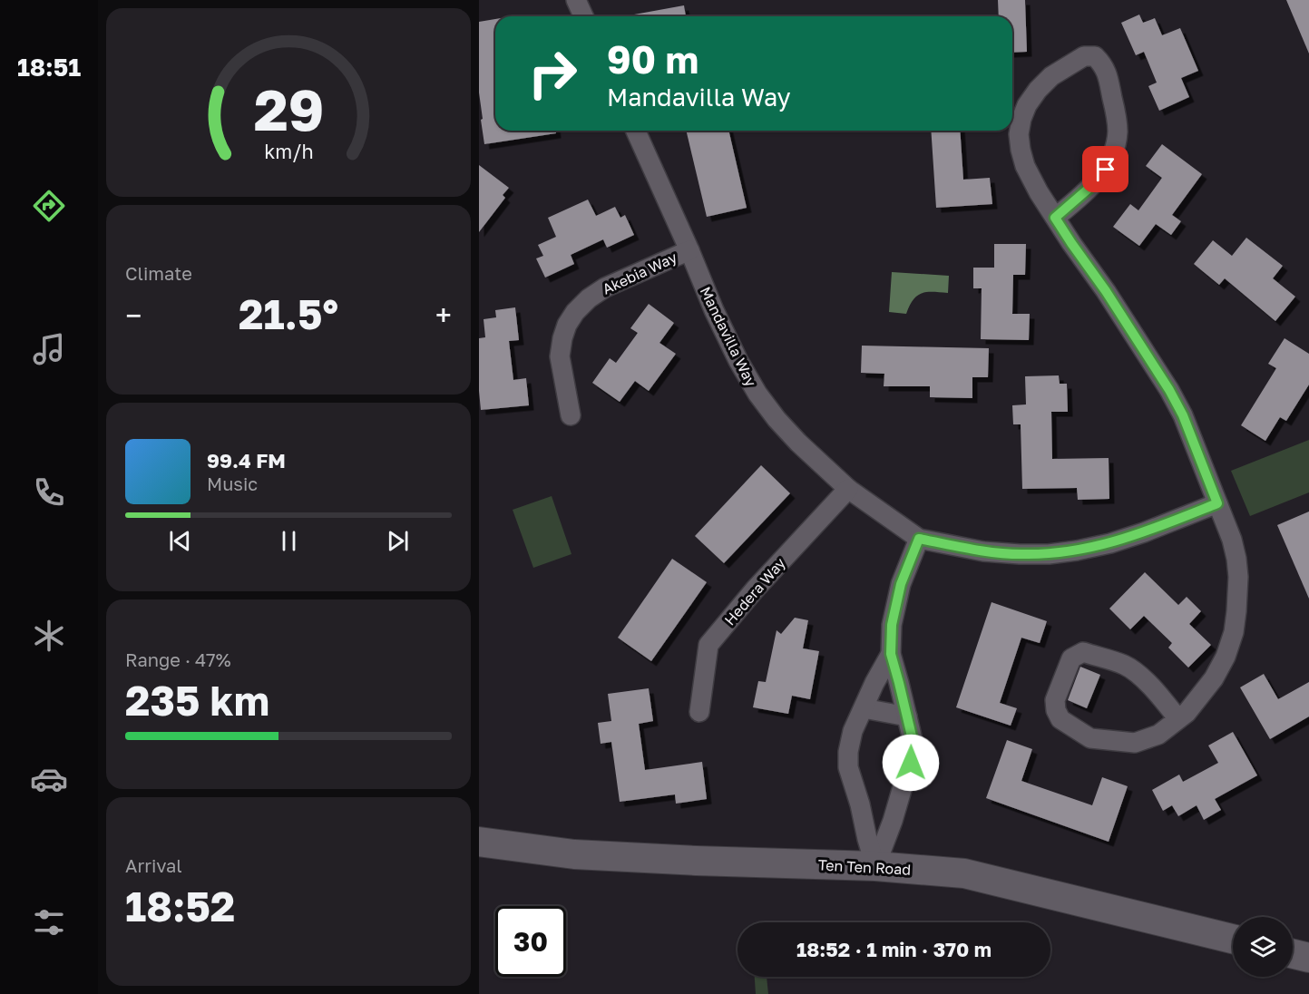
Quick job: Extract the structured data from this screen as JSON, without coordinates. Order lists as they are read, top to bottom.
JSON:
{
  "streets": {
    "main road": ["Ten Ten Road"],
    "street": ["Akebia Way", "Mandavilla Way", "Hedera Way"]
  },
  "crossings": [
    ["Akebia Way", "Mandavilla Way"],
    ["Mandavilla Way", "Hedera Way"]
  ],
  "page": {
    "tabs": "18:51",
    "turn": ["90 m", "Mandavilla Way"],
    "tile": [
      "Climate",
      ["Range · 47%", "235 km"],
      ["Arrival", "18:52"]
    ],
    "heat": ["−", "21.5°", "+"],
    "song": ["99.4 FM", "Music"],
    "limit": "30",
    "trip": "18:52 · 1 min · 370 m",
    "gauge": ["29", "km/h"]
  }
}
